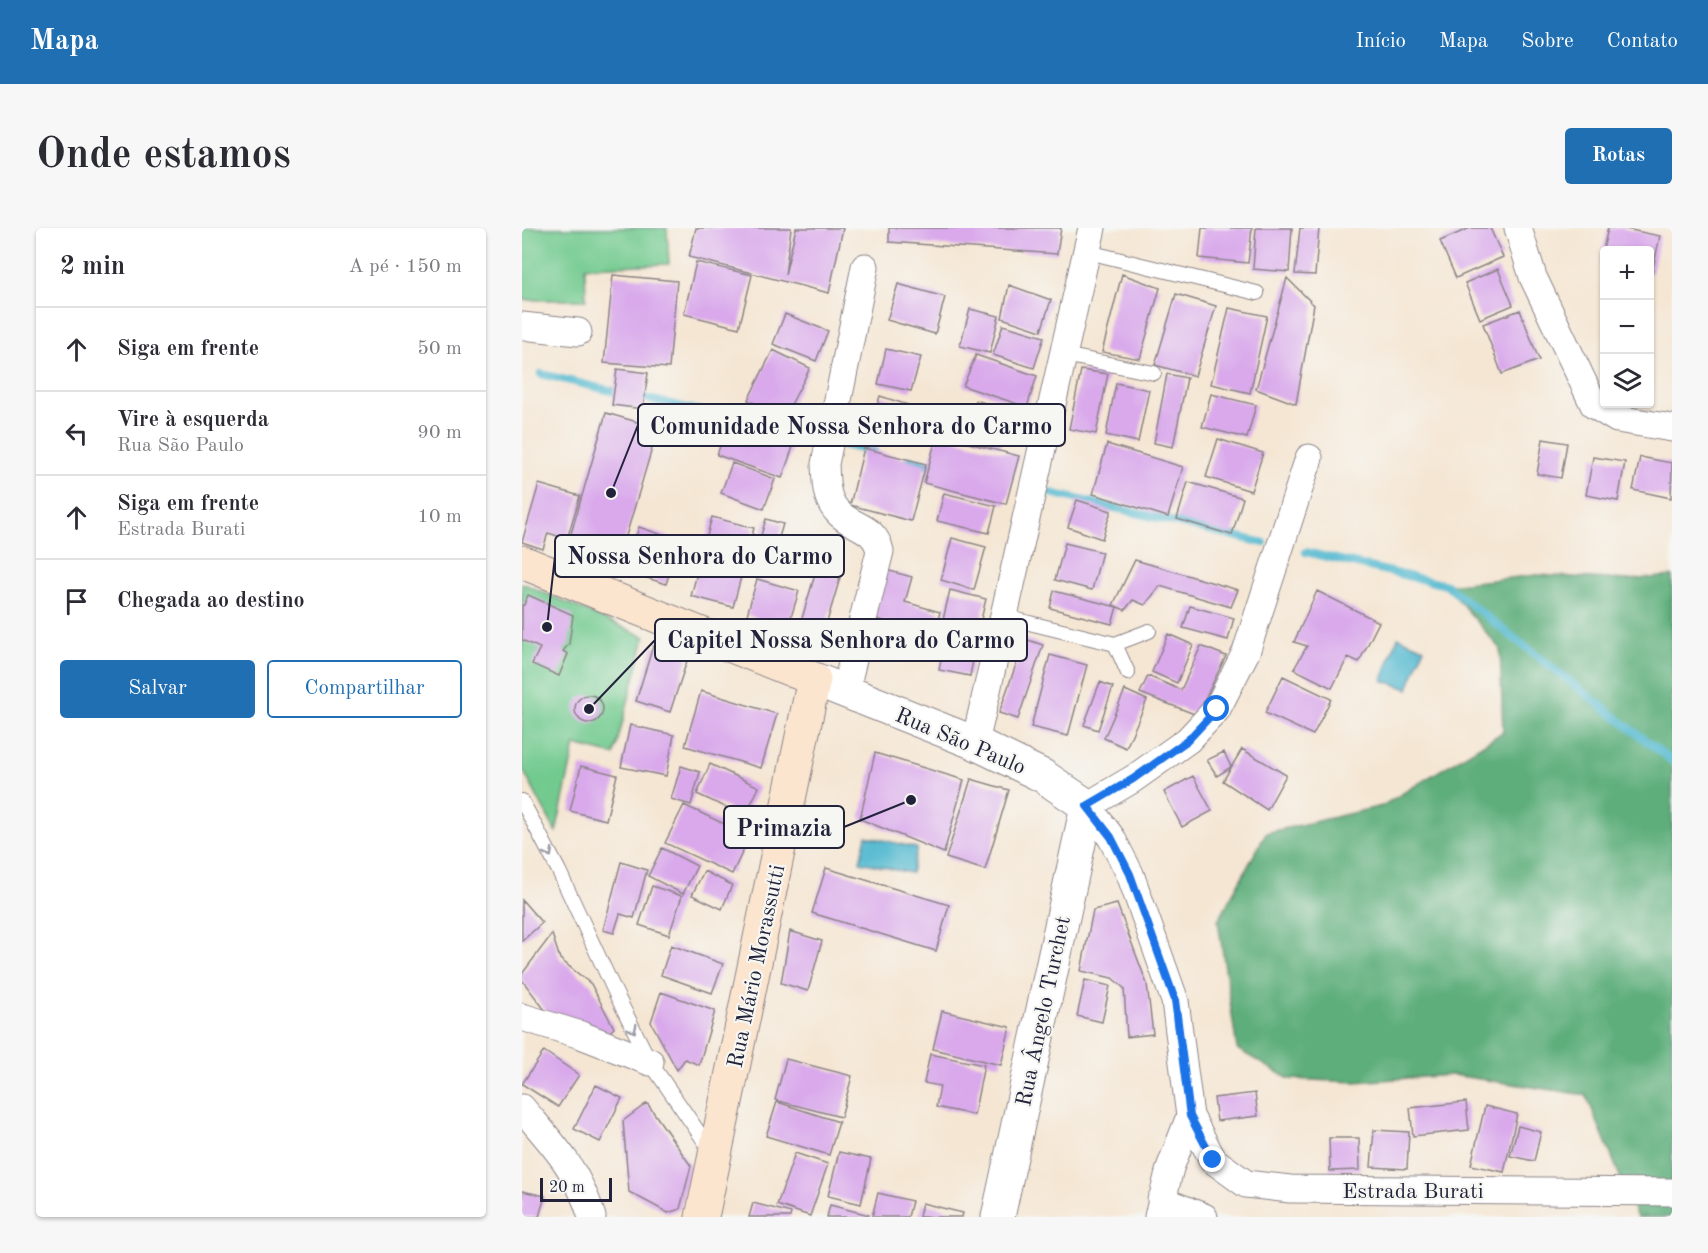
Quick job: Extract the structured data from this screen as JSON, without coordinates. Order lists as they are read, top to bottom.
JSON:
{
  "streets": {
    "main road": ["Rua São Paulo", "Rua Mário Morassutti"],
    "street": ["Rua Ângelo Turchet", "Estrada Burati"]
  },
  "crossings": [
    ["Rua São Paulo", "Rua Mário Morassutti"],
    ["Rua São Paulo", "Rua Ângelo Turchet"],
    ["Rua São Paulo", "Estrada Burati"]
  ],
  "places": [
    "Comunidade Nossa Senhora do Carmo",
    "Nossa Senhora do Carmo",
    "Capitel Nossa Senhora do Carmo",
    "Primazia"
  ],
  "scale_bar": "20 m",
  "page": {
    "header": "Mapa",
    "nav": [
      "Início",
      "Mapa",
      "Sobre",
      "Contato"
    ],
    "buttons": [
      "Rotas",
      ["Salvar", "Compartilhar"]
    ],
    "title": "Onde estamos",
    "heading": ["2 min", "A pé · 150 m"],
    "map_buttons": ["+", "−"],
    "list": [
      ["Siga em frente", "50 m"],
      ["Vire à esquerda", "Rua São Paulo", "90 m"],
      ["Siga em frente", "Estrada Burati", "10 m"],
      "Chegada ao destino"
    ],
    "scale": "20 m"
  }
}
